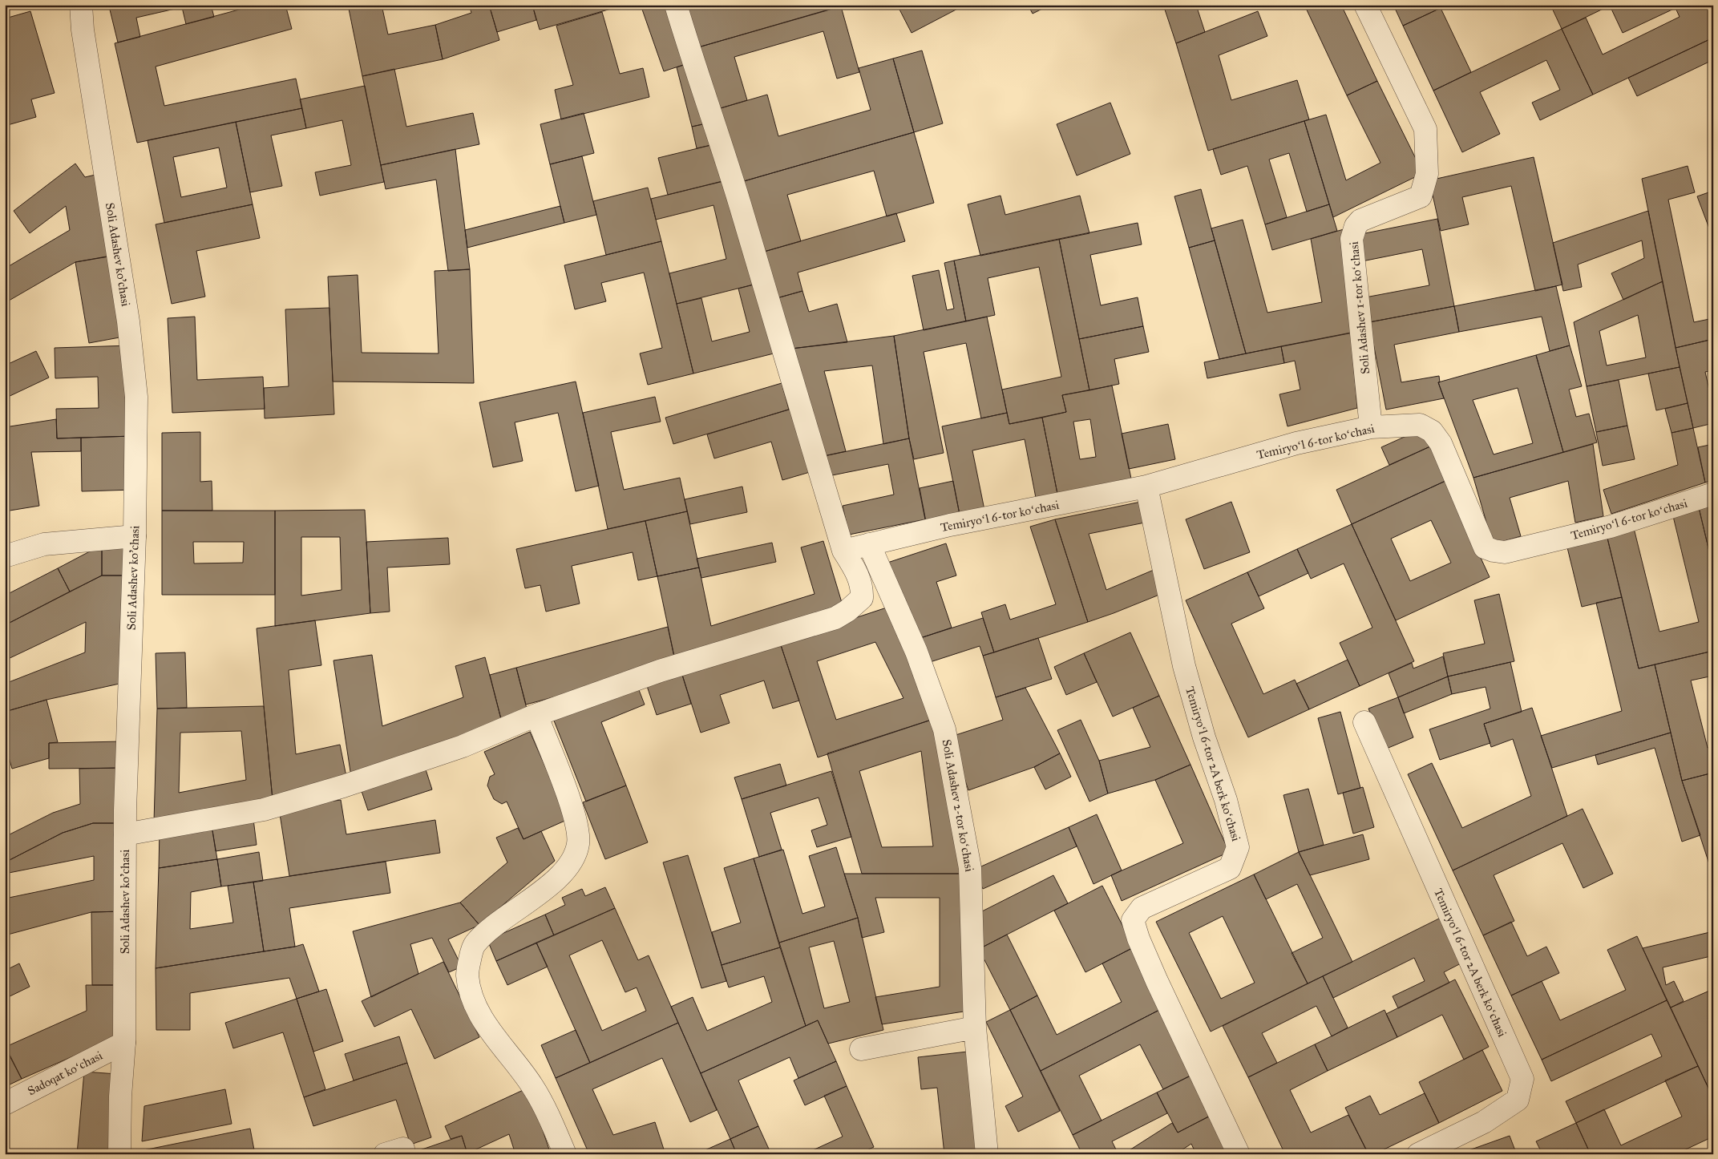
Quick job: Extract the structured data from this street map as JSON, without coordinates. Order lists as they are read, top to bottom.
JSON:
{
  "streets": {
    "street": [
      "Soli Adashev ko'chasi",
      "Soli Adashev 1-tor koʻchasi",
      "Temiryoʻl 6-tor koʻchasi",
      "Temiryoʻl 6-tor 2А berk koʻchasi",
      "Soli Adashev 2-tor koʻchasi",
      "Sadoqat koʻchasi"
    ]
  },
  "crossings": [
    ["Soli Adashev ko'chasi", "Sadoqat koʻchasi"],
    ["Soli Adashev 1-tor koʻchasi", "Temiryoʻl 6-tor koʻchasi"],
    ["Temiryoʻl 6-tor koʻchasi", "Temiryoʻl 6-tor 2А berk koʻchasi"],
    ["Temiryoʻl 6-tor koʻchasi", "Soli Adashev 2-tor koʻchasi"]
  ]
}
